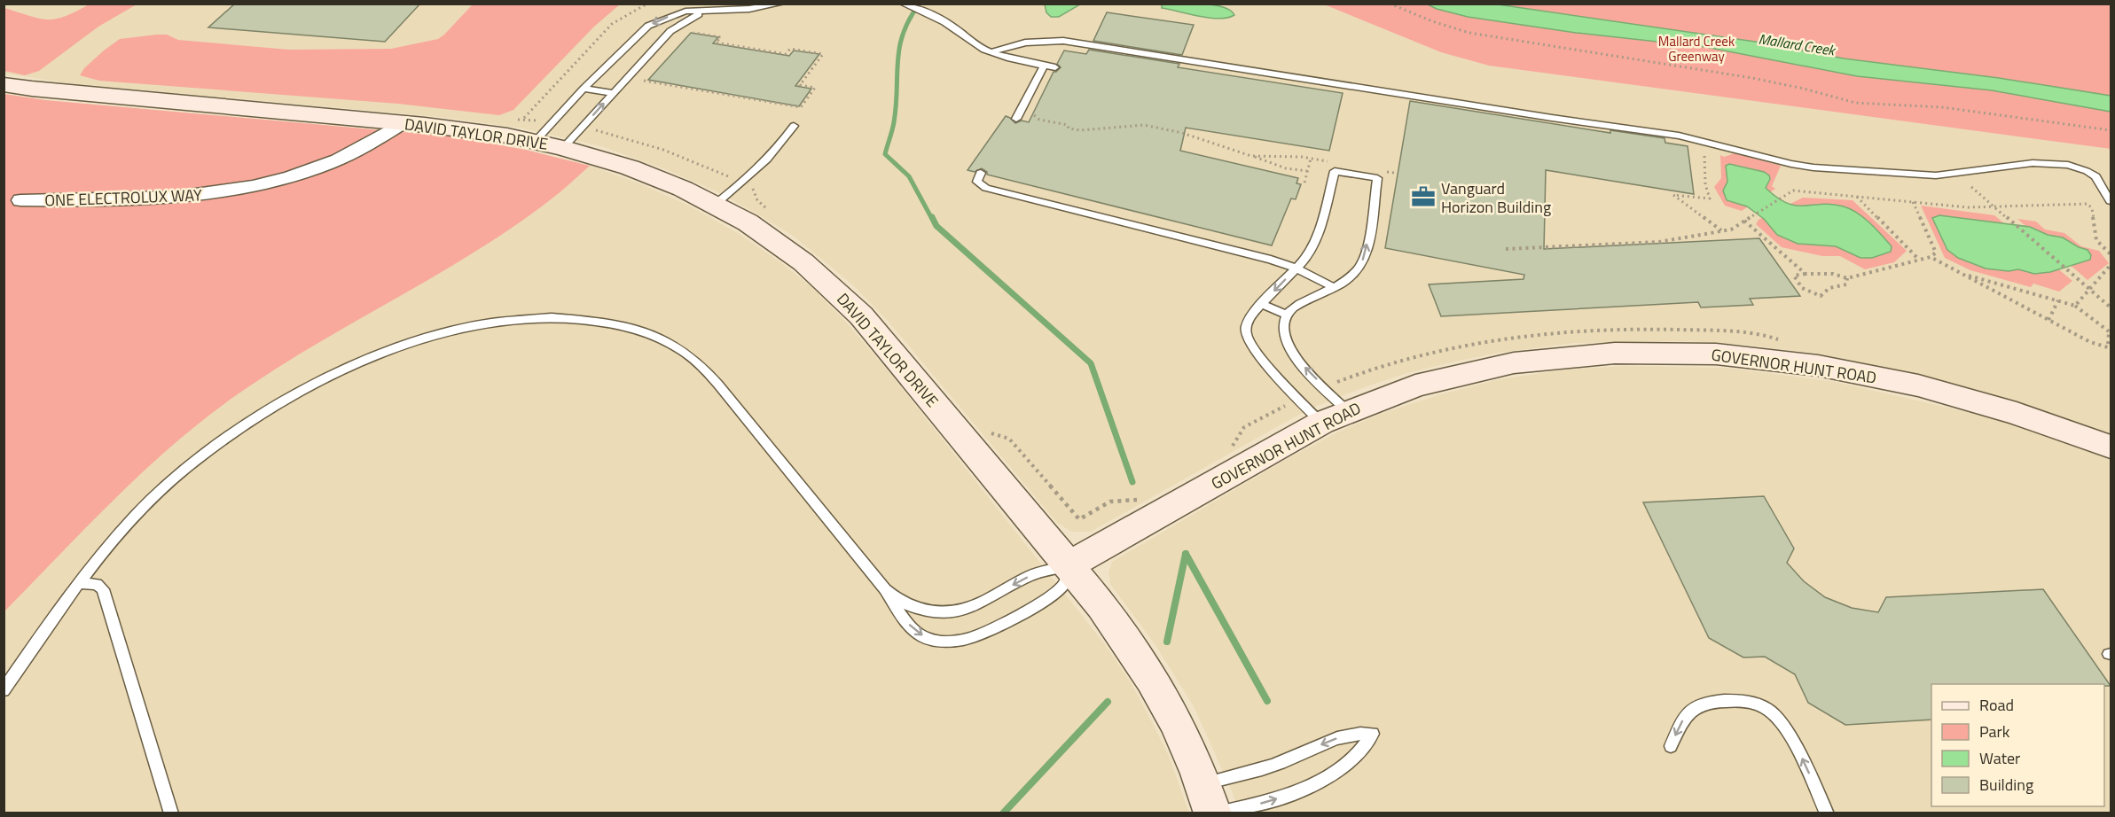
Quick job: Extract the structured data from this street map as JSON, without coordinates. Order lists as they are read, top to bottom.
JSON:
{
  "streets": {
    "street": ["DAVID TAYLOR DRIVE", "ONE ELECTROLUX WAY", "GOVERNOR HUNT ROAD"]
  },
  "crossings": [
    ["DAVID TAYLOR DRIVE", "ONE ELECTROLUX WAY"],
    ["DAVID TAYLOR DRIVE", "GOVERNOR HUNT ROAD"]
  ],
  "water": ["Mallard Creek"],
  "parks": ["Mallard Creek Greenway"],
  "places": {
    "office": ["Vanguard Horizon Building"]
  },
  "legend": [
    "Road",
    "Park",
    "Water",
    "Building"
  ]
}
